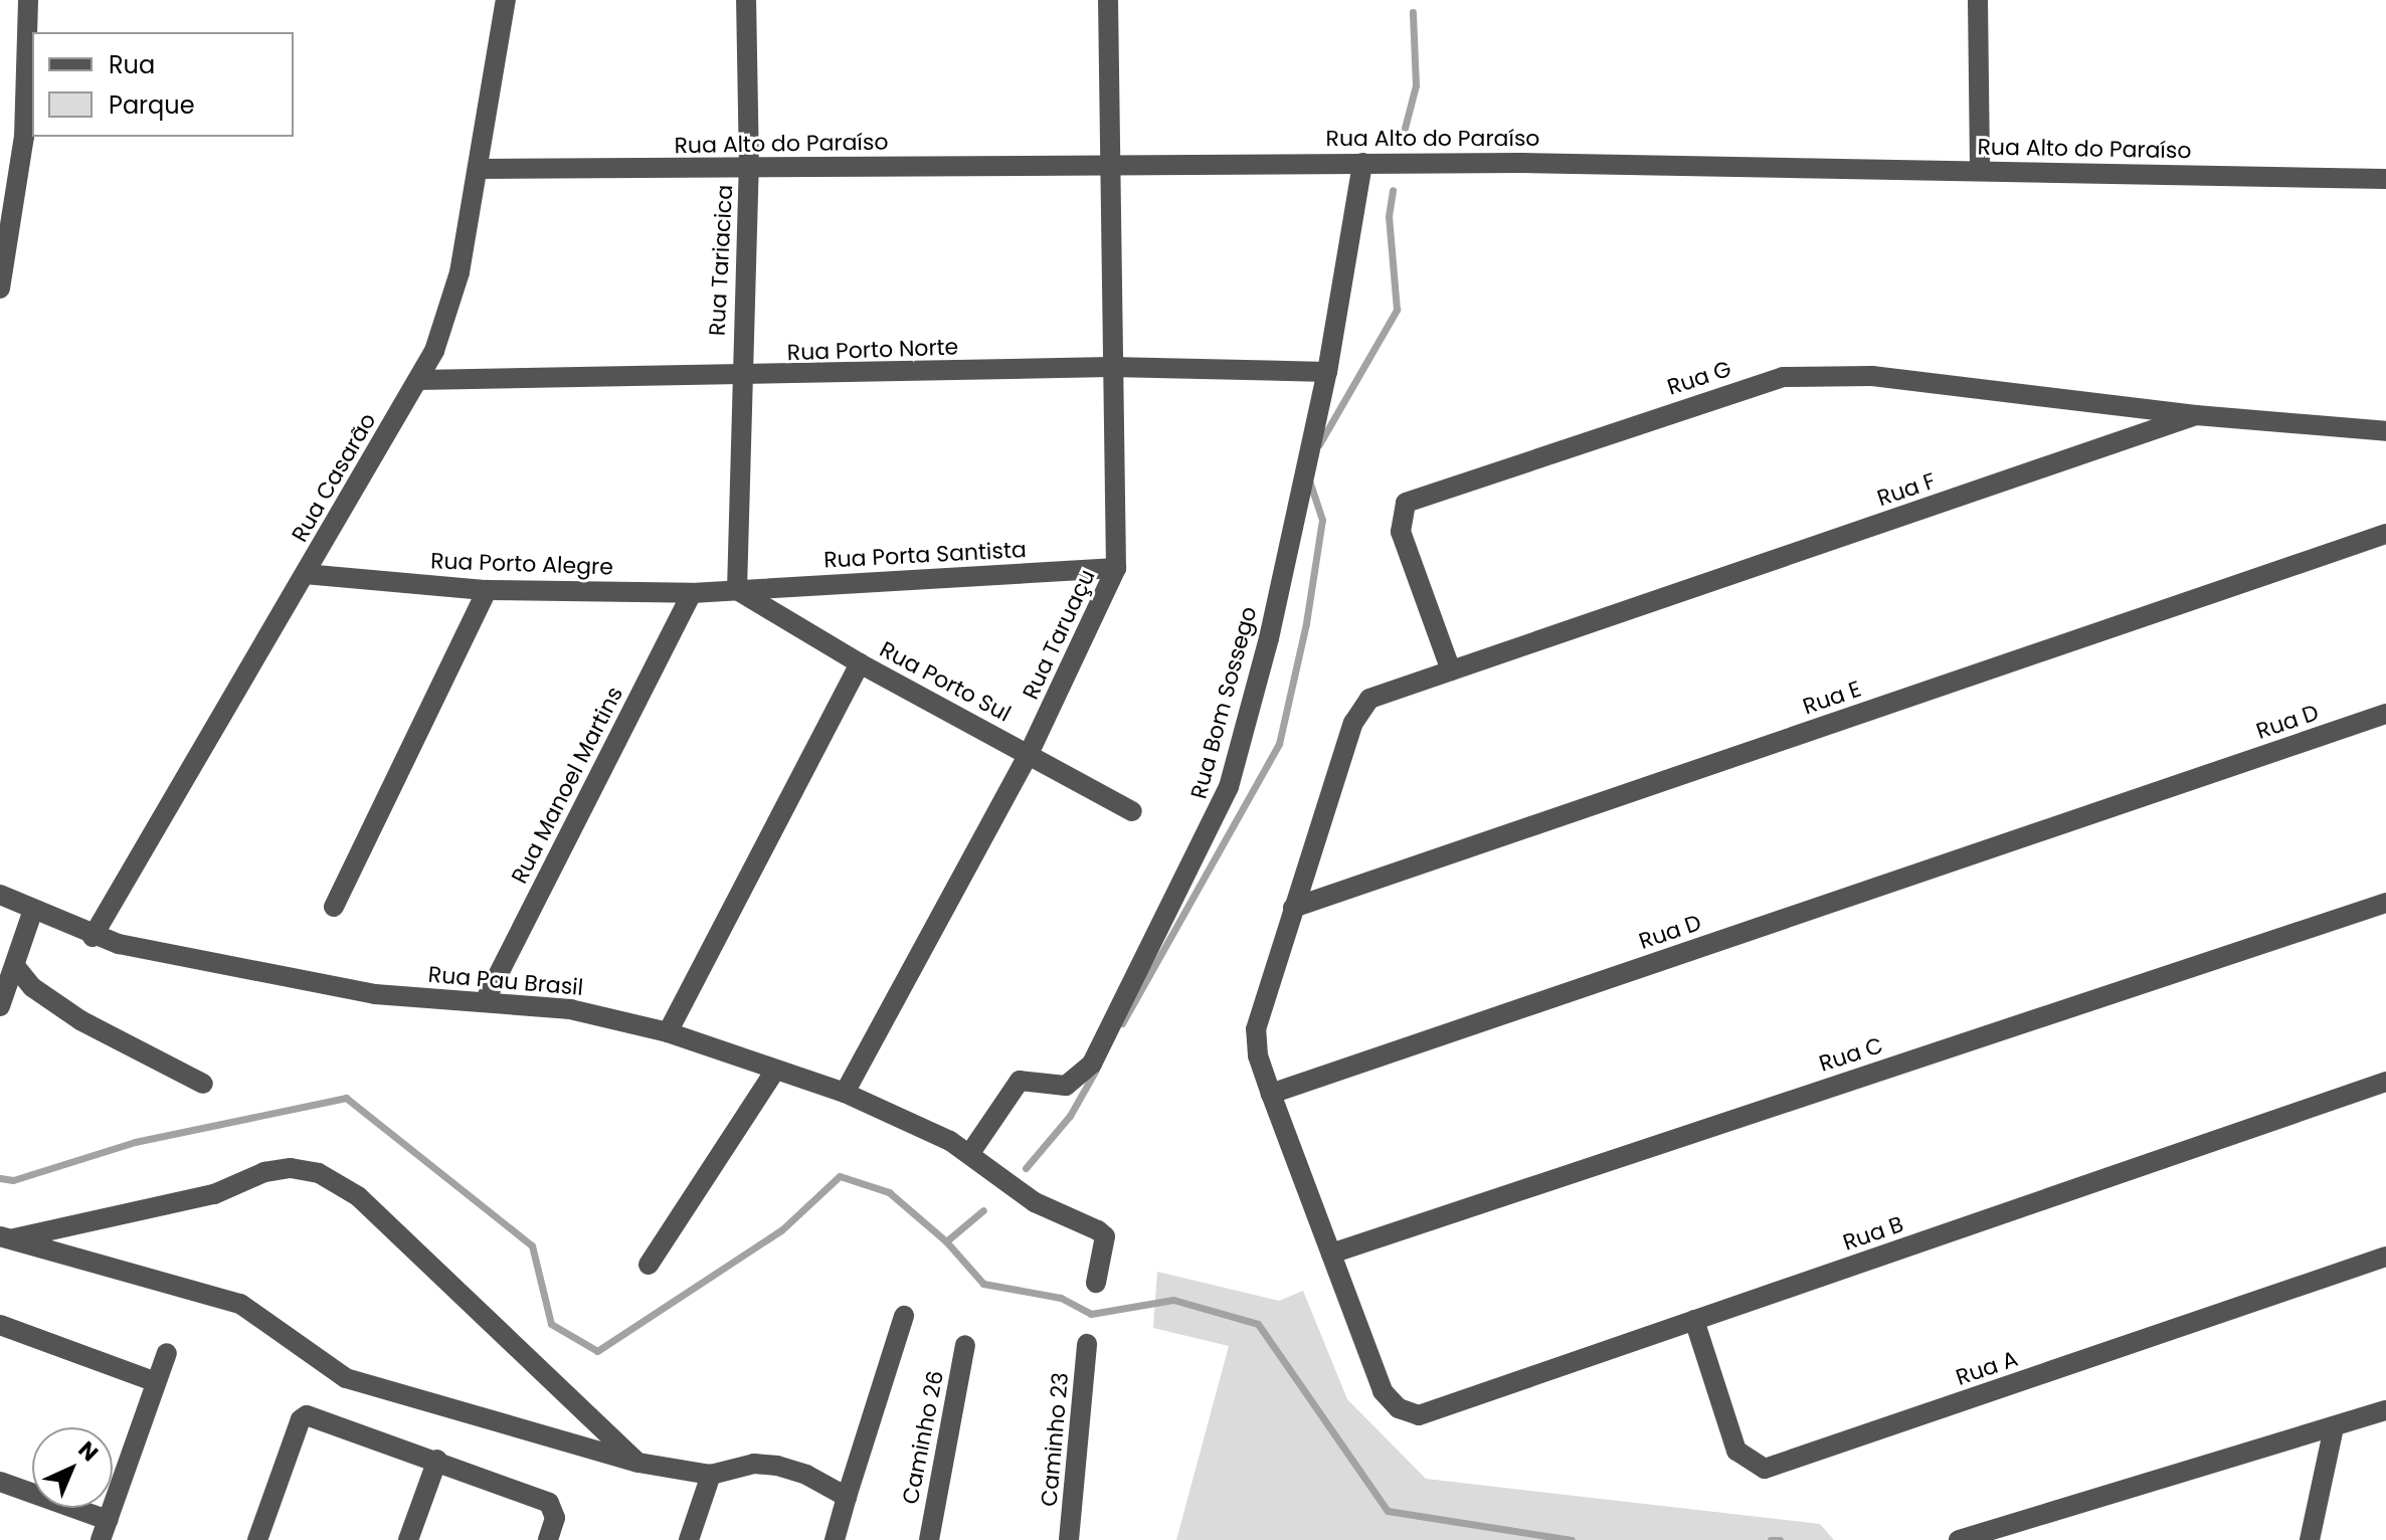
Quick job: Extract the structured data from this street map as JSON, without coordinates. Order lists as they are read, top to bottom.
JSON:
{
  "streets": {
    "street": [
      "Rua Alto do Paraíso",
      "Rua Tariacica",
      "Rua Porto Norte",
      "Rua G",
      "Rua Casarão",
      "Rua F",
      "Rua Porta Santista",
      "Rua Porto Alegre",
      "Rua Taruaçu",
      "Rua Porto Sul",
      "Rua E",
      "Rua Bom Sossego",
      "Rua D",
      "Rua Manoel Martins",
      "Rua Pau Brasil",
      "Rua C",
      "Rua B",
      "Rua A",
      "Caminho 26",
      "Caminho 23"
    ]
  },
  "crossings": [
    ["Rua Alto do Paraíso", "Rua Tariacica"],
    ["Rua Alto do Paraíso", "Rua Casarão"],
    ["Rua Alto do Paraíso", "Rua Taruaçu"],
    ["Rua Alto do Paraíso", "Rua Bom Sossego"],
    ["Rua Tariacica", "Rua Porto Norte"],
    ["Rua Tariacica", "Rua Porta Santista"],
    ["Rua Tariacica", "Rua Porto Alegre"],
    ["Rua Tariacica", "Rua Porto Sul"],
    ["Rua Porto Norte", "Rua Casarão"],
    ["Rua Porto Norte", "Rua Taruaçu"],
    ["Rua Porto Norte", "Rua Bom Sossego"],
    ["Rua G", "Rua F"],
    ["Rua Casarão", "Rua Porto Alegre"],
    ["Rua Casarão", "Rua Pau Brasil"],
    ["Rua Porta Santista", "Rua Porto Alegre"],
    ["Rua Porta Santista", "Rua Taruaçu"],
    ["Rua Porta Santista", "Rua Porto Sul"],
    ["Rua Porto Alegre", "Rua Porto Sul"],
    ["Rua Porto Alegre", "Rua Manoel Martins"],
    ["Rua Taruaçu", "Rua Porto Sul"],
    ["Rua Taruaçu", "Rua Pau Brasil"],
    ["Rua Bom Sossego", "Rua Pau Brasil"],
    ["Rua Manoel Martins", "Rua Pau Brasil"],
    ["Rua C", "Rua B"],
    ["Rua B", "Rua A"]
  ],
  "legend": ["Rua", "Parque"],
  "north": "top right"
}
